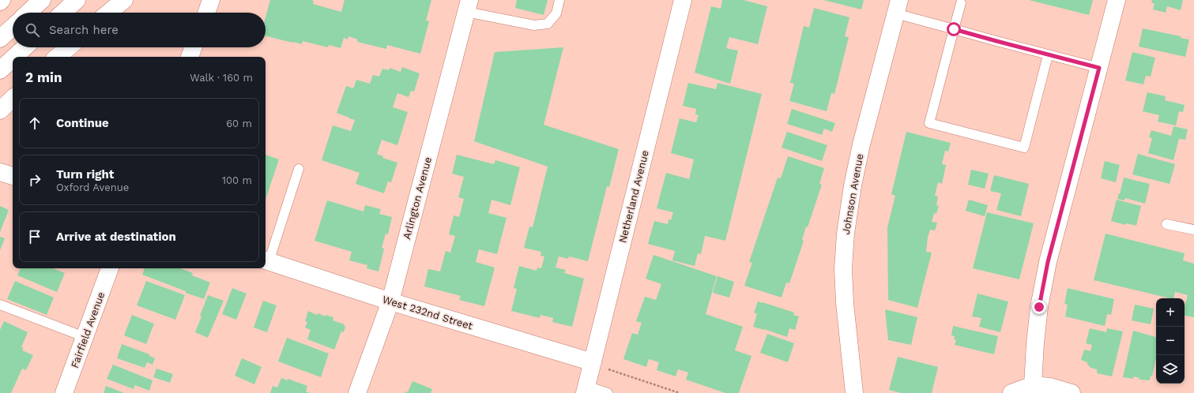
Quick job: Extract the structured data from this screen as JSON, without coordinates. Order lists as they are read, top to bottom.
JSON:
{
  "streets": {
    "main road": [
      "Johnson Avenue",
      "Netherland Avenue",
      "Arlington Avenue",
      "West 232nd Street",
      "Fairfield Avenue"
    ]
  },
  "crossings": [
    ["Netherland Avenue", "West 232nd Street"],
    ["Arlington Avenue", "West 232nd Street"]
  ],
  "page": {
    "search": "Search here",
    "heading": ["2 min", "Walk · 160 m"],
    "list": [
      ["Continue", "60 m"],
      ["Turn right", "Oxford Avenue", "100 m"],
      "Arrive at destination"
    ],
    "map_buttons": ["+", "−"]
  }
}
